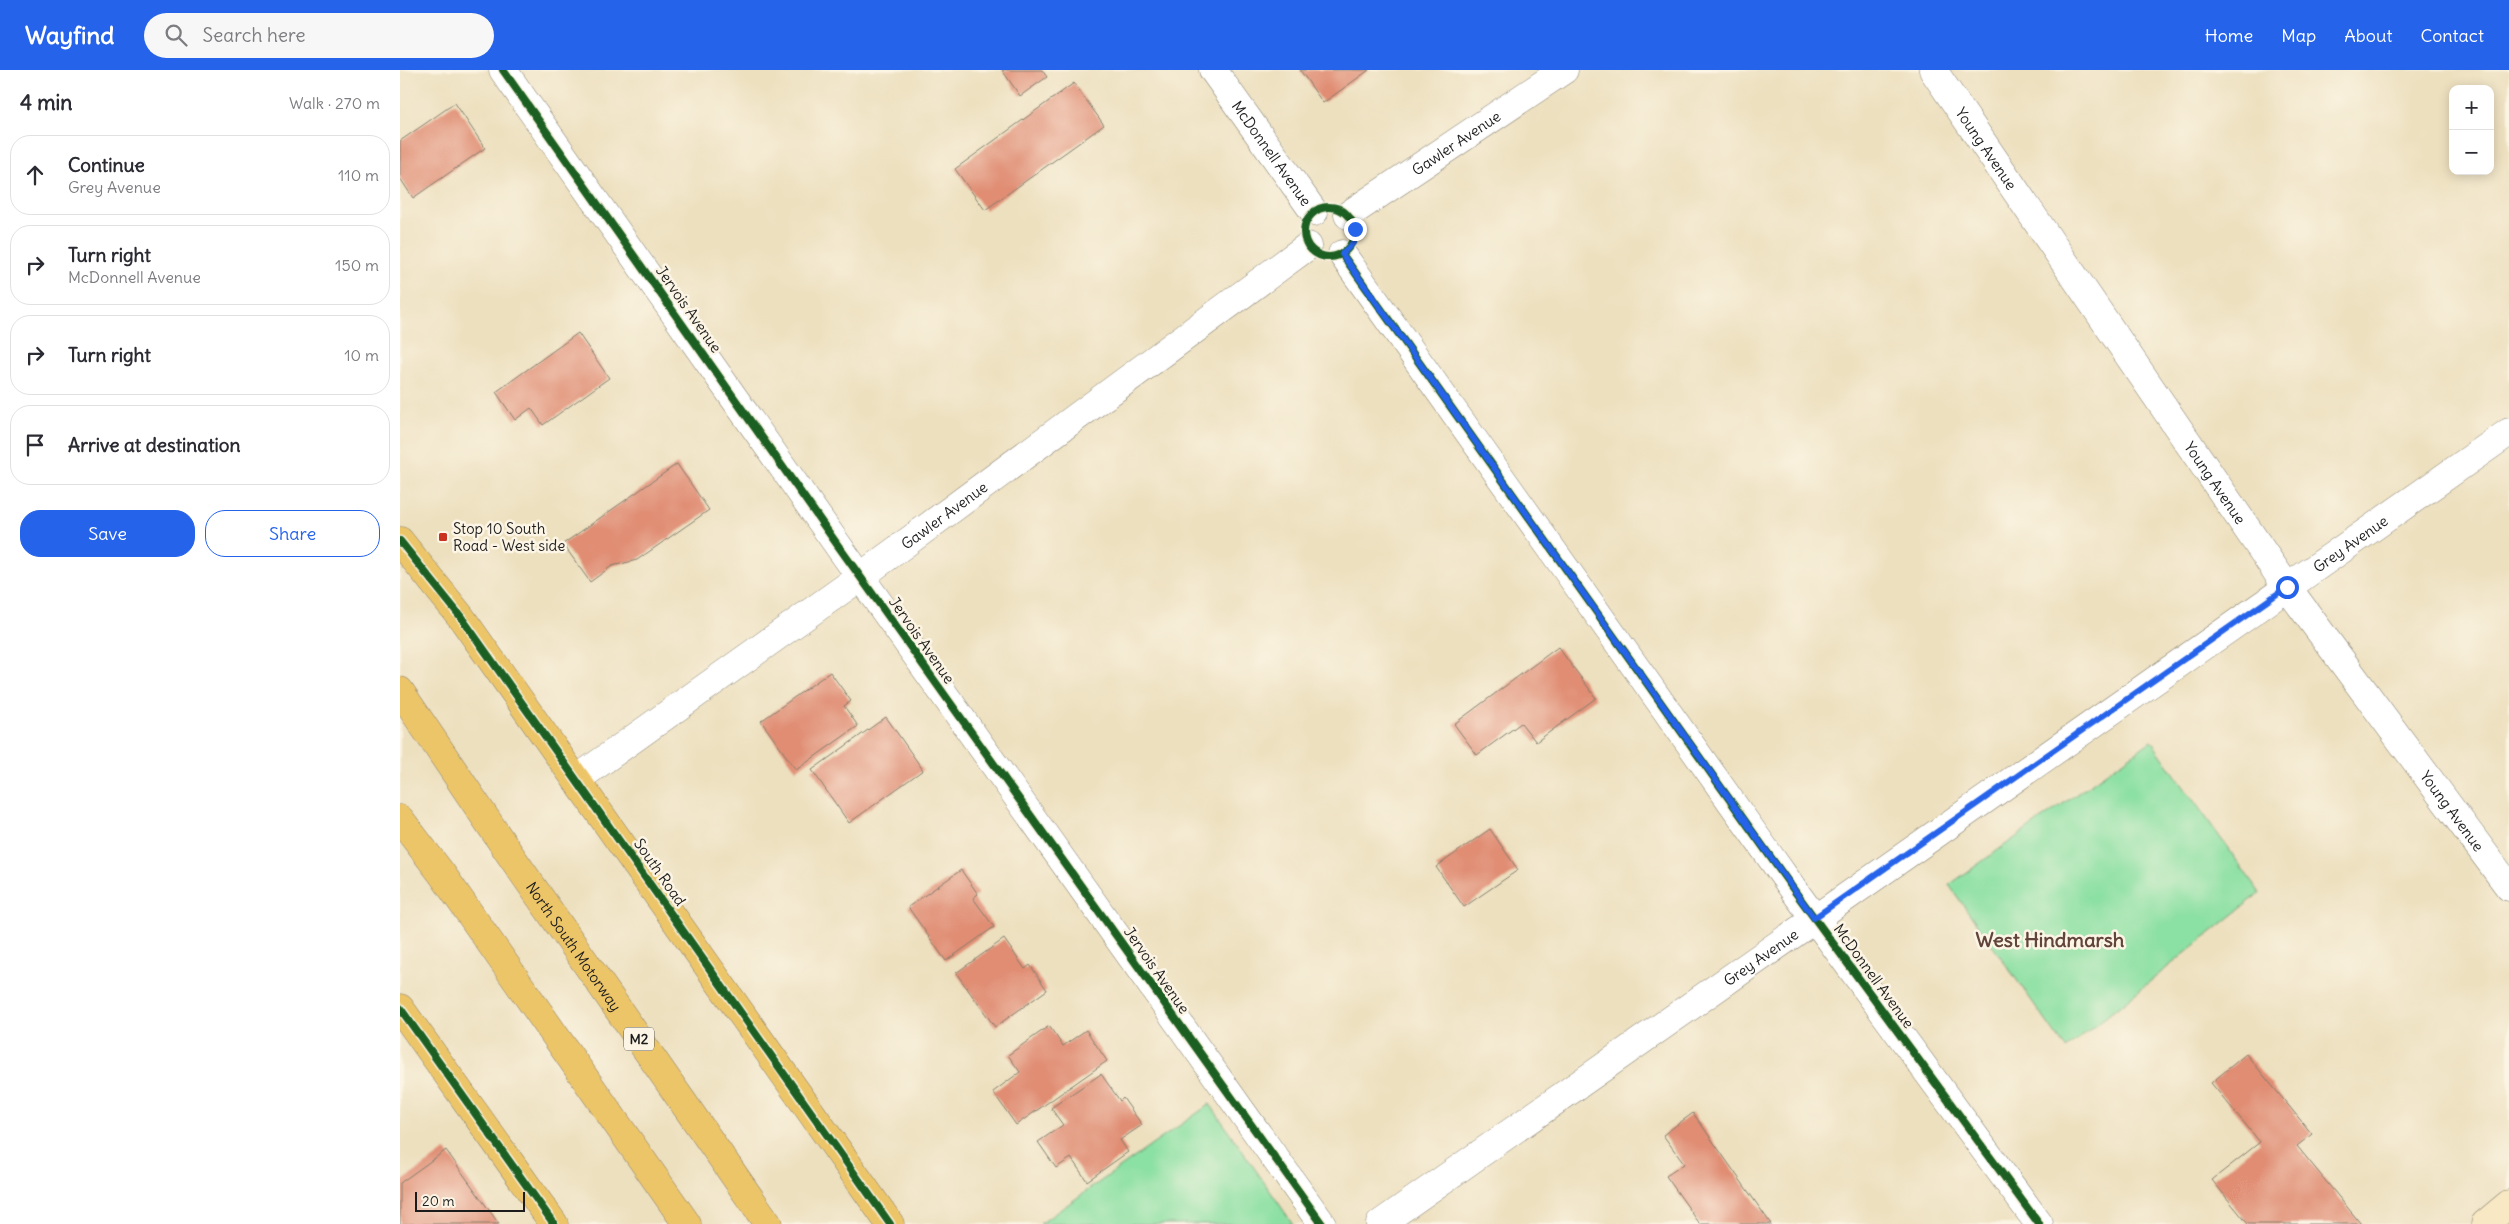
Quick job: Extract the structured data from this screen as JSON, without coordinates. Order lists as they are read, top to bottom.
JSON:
{
  "streets": {
    "main road": ["South Road", "North South Motorway", "M2"],
    "street": [
      "Gawler Avenue",
      "Young Avenue",
      "McDonnell Avenue",
      "Jervois Avenue",
      "Grey Avenue"
    ]
  },
  "crossings": [
    ["Gawler Avenue", "McDonnell Avenue"],
    ["Gawler Avenue", "Jervois Avenue"],
    ["Gawler Avenue", "South Road"],
    ["Young Avenue", "Grey Avenue"],
    ["McDonnell Avenue", "Grey Avenue"]
  ],
  "districts": ["West Hindmarsh"],
  "places": {
    "transit": ["Stop 10 South Road - West side"]
  },
  "scale_bar": "20 m",
  "page": {
    "header": "Wayfind",
    "search": "Search here",
    "nav": [
      "Home",
      "Map",
      "About",
      "Contact"
    ],
    "heading": ["4 min", "Walk · 270 m"],
    "map_buttons": ["+", "−"],
    "list": [
      ["Continue", "Grey Avenue", "110 m"],
      ["Turn right", "McDonnell Avenue", "150 m"],
      ["Turn right", "10 m"],
      "Arrive at destination"
    ],
    "buttons": ["Save", "Share"],
    "scale": "20 m"
  }
}
